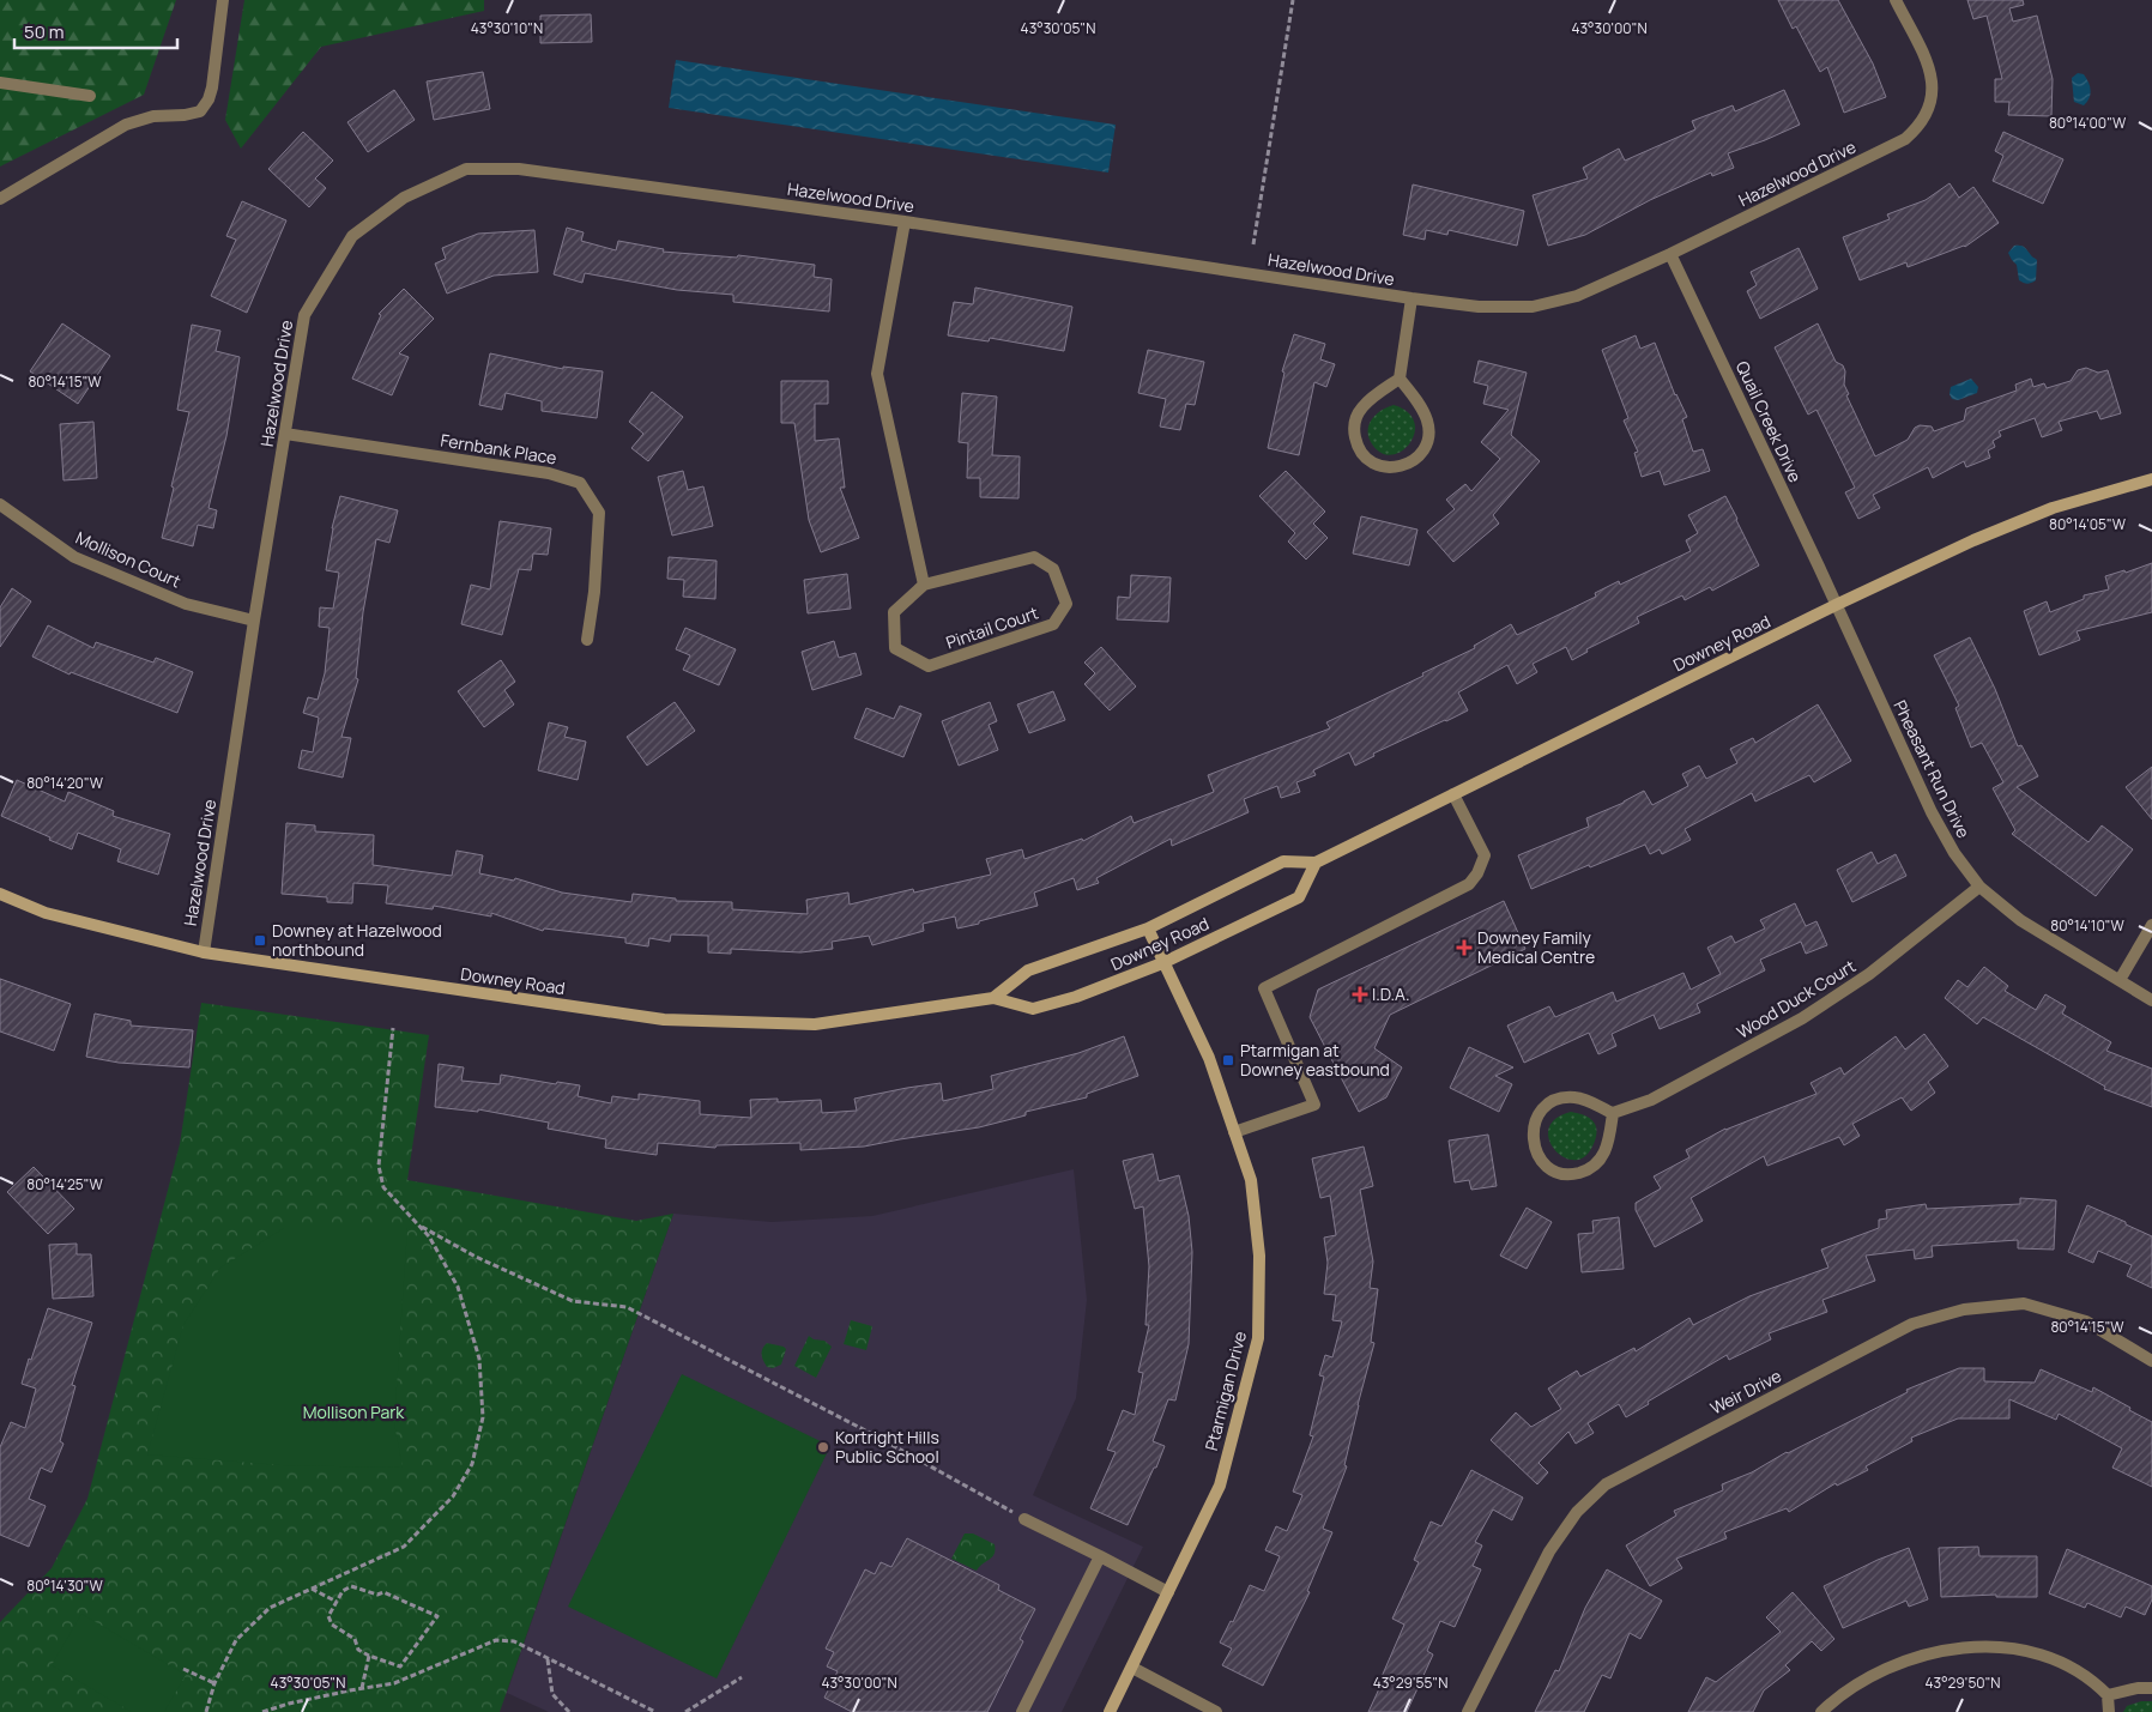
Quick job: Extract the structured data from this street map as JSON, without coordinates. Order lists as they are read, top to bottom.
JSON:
{
  "streets": {
    "main road": ["Downey Road", "Ptarmigan Drive"],
    "street": [
      "Hazelwood Drive",
      "Quail Creek Drive",
      "Fernbank Place",
      "Mollison Court",
      "Pintail Court",
      "Pheasant Run Drive",
      "Wood Duck Court",
      "Weir Drive"
    ]
  },
  "crossings": [
    ["Hazelwood Drive", "Quail Creek Drive"],
    ["Hazelwood Drive", "Fernbank Place"],
    ["Hazelwood Drive", "Mollison Court"],
    ["Hazelwood Drive", "Downey Road"],
    ["Quail Creek Drive", "Downey Road"],
    ["Quail Creek Drive", "Pheasant Run Drive"],
    ["Downey Road", "Pheasant Run Drive"],
    ["Downey Road", "Ptarmigan Drive"],
    ["Pheasant Run Drive", "Wood Duck Court"]
  ],
  "parks": ["Mollison Park"],
  "places": {
    "transit": ["Downey at Hazelwood northbound", "Ptarmigan at Downey eastbound"],
    "health": ["Downey Family Medical Centre", "I.D.A."],
    "other": ["Kortright Hills Public School"]
  },
  "scale_bar": "50 m",
  "coordinates": [
    "43°30'10\"N",
    "43°30'05\"N",
    "43°30'00\"N",
    "80°14'00\"W",
    "80°14'15\"W",
    "80°14'05\"W",
    "80°14'20\"W",
    "80°14'10\"W",
    "80°14'25\"W",
    "80°14'30\"W",
    "43°29'55\"N",
    "43°29'50\"N"
  ]
}
